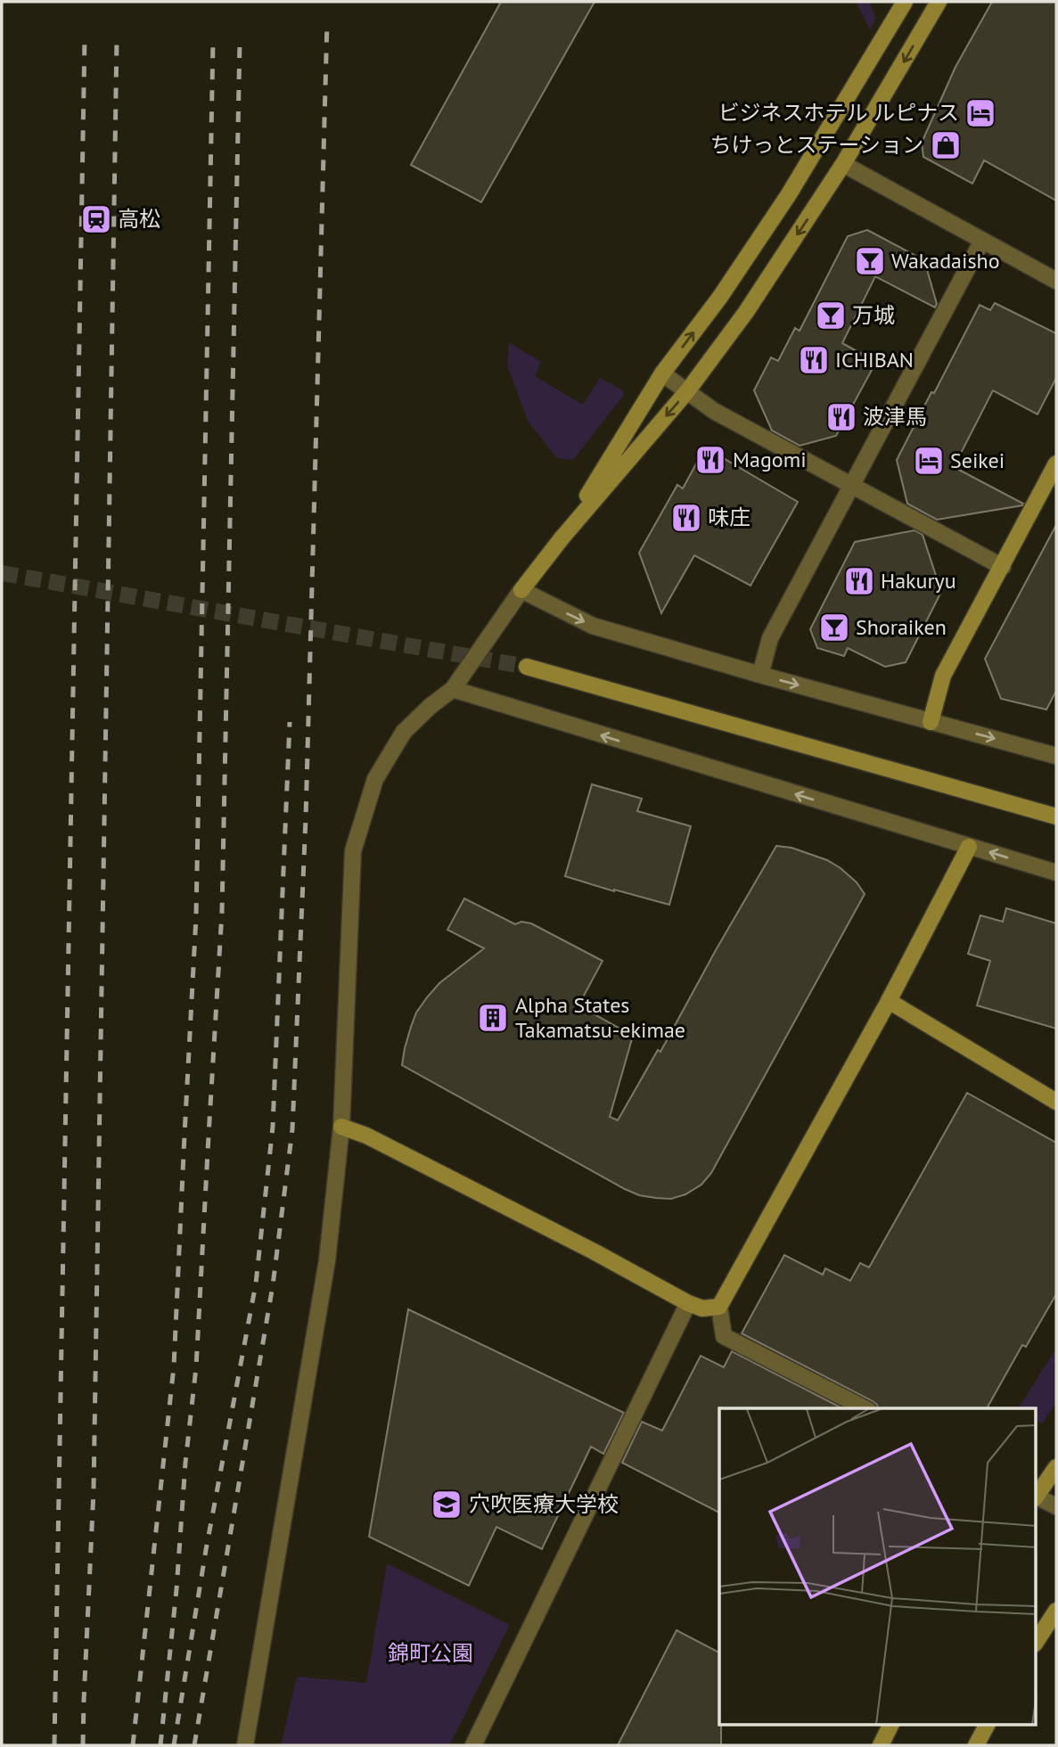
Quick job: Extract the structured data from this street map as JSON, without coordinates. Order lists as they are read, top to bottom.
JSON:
{
  "parks": ["錦町公園"],
  "places": {
    "hotel": ["ビジネスホテル ルピナス", "Seikei"],
    "shop": ["ちけっとステーション"],
    "station": ["高松"],
    "bar": ["Wakadaisho", "万城", "Shoraiken"],
    "restaurant": [
      "ICHIBAN",
      "波津馬",
      "Magomi",
      "味庄",
      "Hakuryu"
    ],
    "building": ["Alpha States Takamatsu-ekimae"],
    "school or university": ["穴吹医療大学校"]
  }
}
